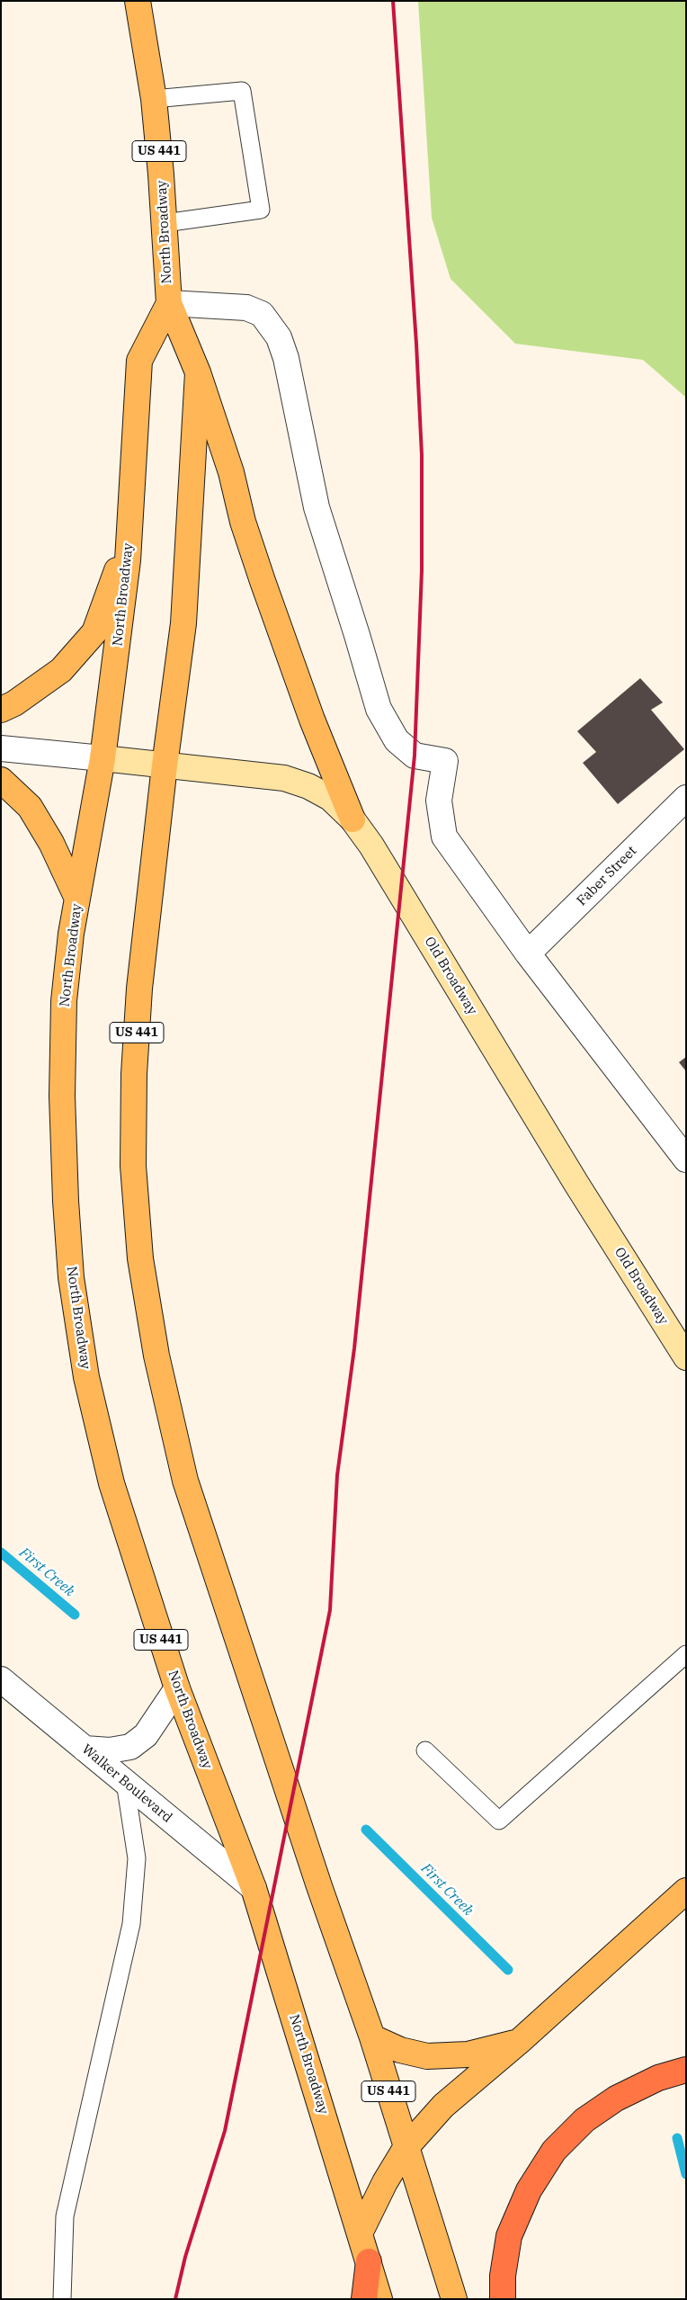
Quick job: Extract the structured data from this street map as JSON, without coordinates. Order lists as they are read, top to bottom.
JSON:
{
  "streets": {
    "main road": ["US 441", "North Broadway", "Old Broadway"],
    "street": ["Faber Street", "Walker Boulevard"]
  },
  "crossings": [
    ["North Broadway", "Old Broadway"],
    ["North Broadway", "Walker Boulevard"]
  ],
  "water": ["First Creek"]
}
